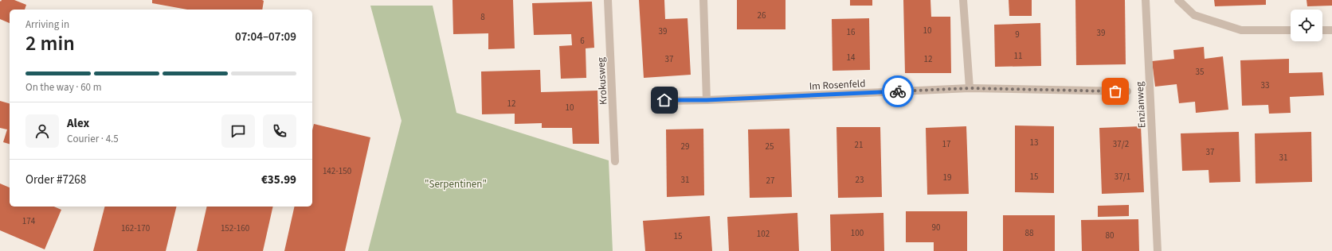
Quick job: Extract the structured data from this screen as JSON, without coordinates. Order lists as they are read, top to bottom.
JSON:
{
  "streets": {
    "street": ["Krokusweg", "Im Rosenfeld", "Enzianweg"]
  },
  "parks": ["\"Serpentinen\""],
  "house_numbers": [
    "26",
    "8",
    "10",
    "39",
    "16",
    "39",
    "9",
    "6",
    "11",
    "14",
    "37",
    "12",
    "35",
    "33",
    "12",
    "10",
    "13",
    "17",
    "37/2",
    "21",
    "29",
    "25",
    "37",
    "31",
    "142-150",
    "15",
    "37/1",
    "19",
    "31",
    "23",
    "27",
    "174",
    "90",
    "162-170",
    "152-160",
    "100",
    "88",
    "102",
    "80",
    "15"
  ],
  "page": {
    "heading": ["2 min", "Arriving in", "07:04–07:09"],
    "panel": [
      "Alex",
      "Courier · 4.5",
      "Order #7268",
      "€35.99"
    ],
    "bar": "On the way · 60 m"
  }
}
